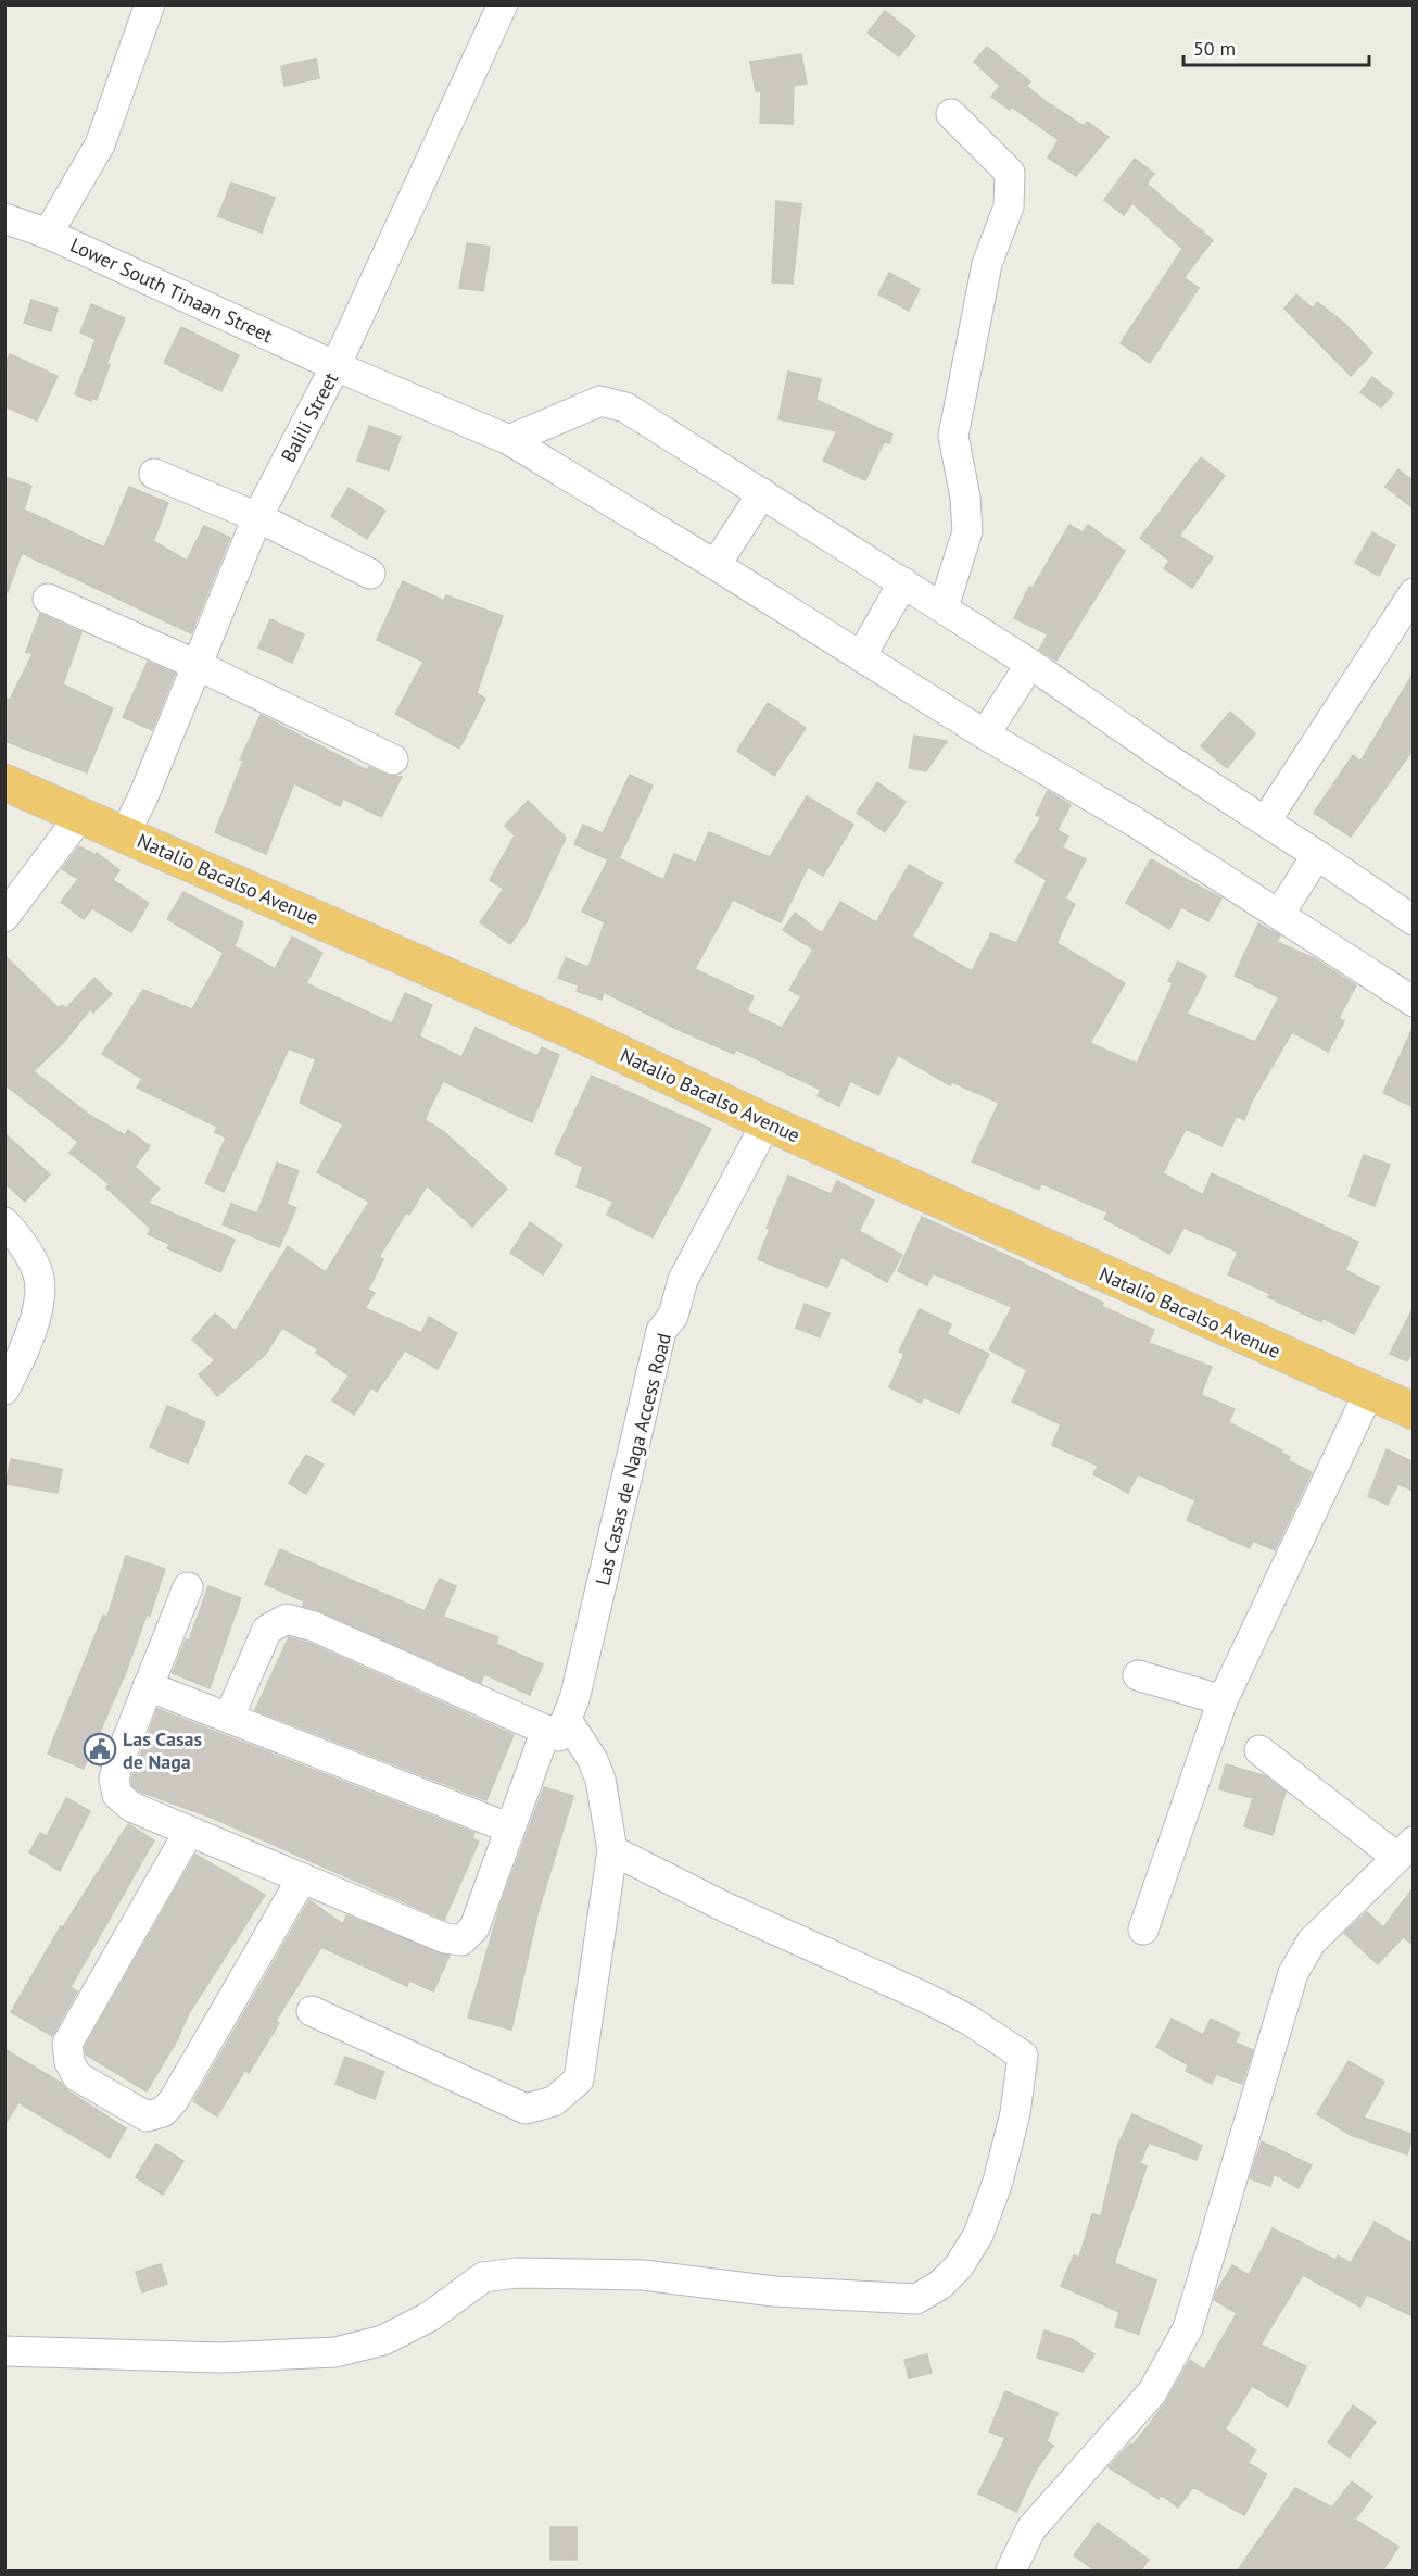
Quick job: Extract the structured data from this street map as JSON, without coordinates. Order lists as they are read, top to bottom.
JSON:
{
  "streets": {
    "highway": ["Natalio Bacalso Avenue"],
    "street": ["Lower South Tinaan Street", "Balili Street", "Las Casas de Naga Access Road"]
  },
  "crossings": [
    ["Lower South Tinaan Street", "Balili Street"],
    ["Balili Street", "Natalio Bacalso Avenue"],
    ["Natalio Bacalso Avenue", "Las Casas de Naga Access Road"]
  ],
  "places": {
    "public building": ["Las Casas de Naga"]
  },
  "scale_bar": "50 m"
}
